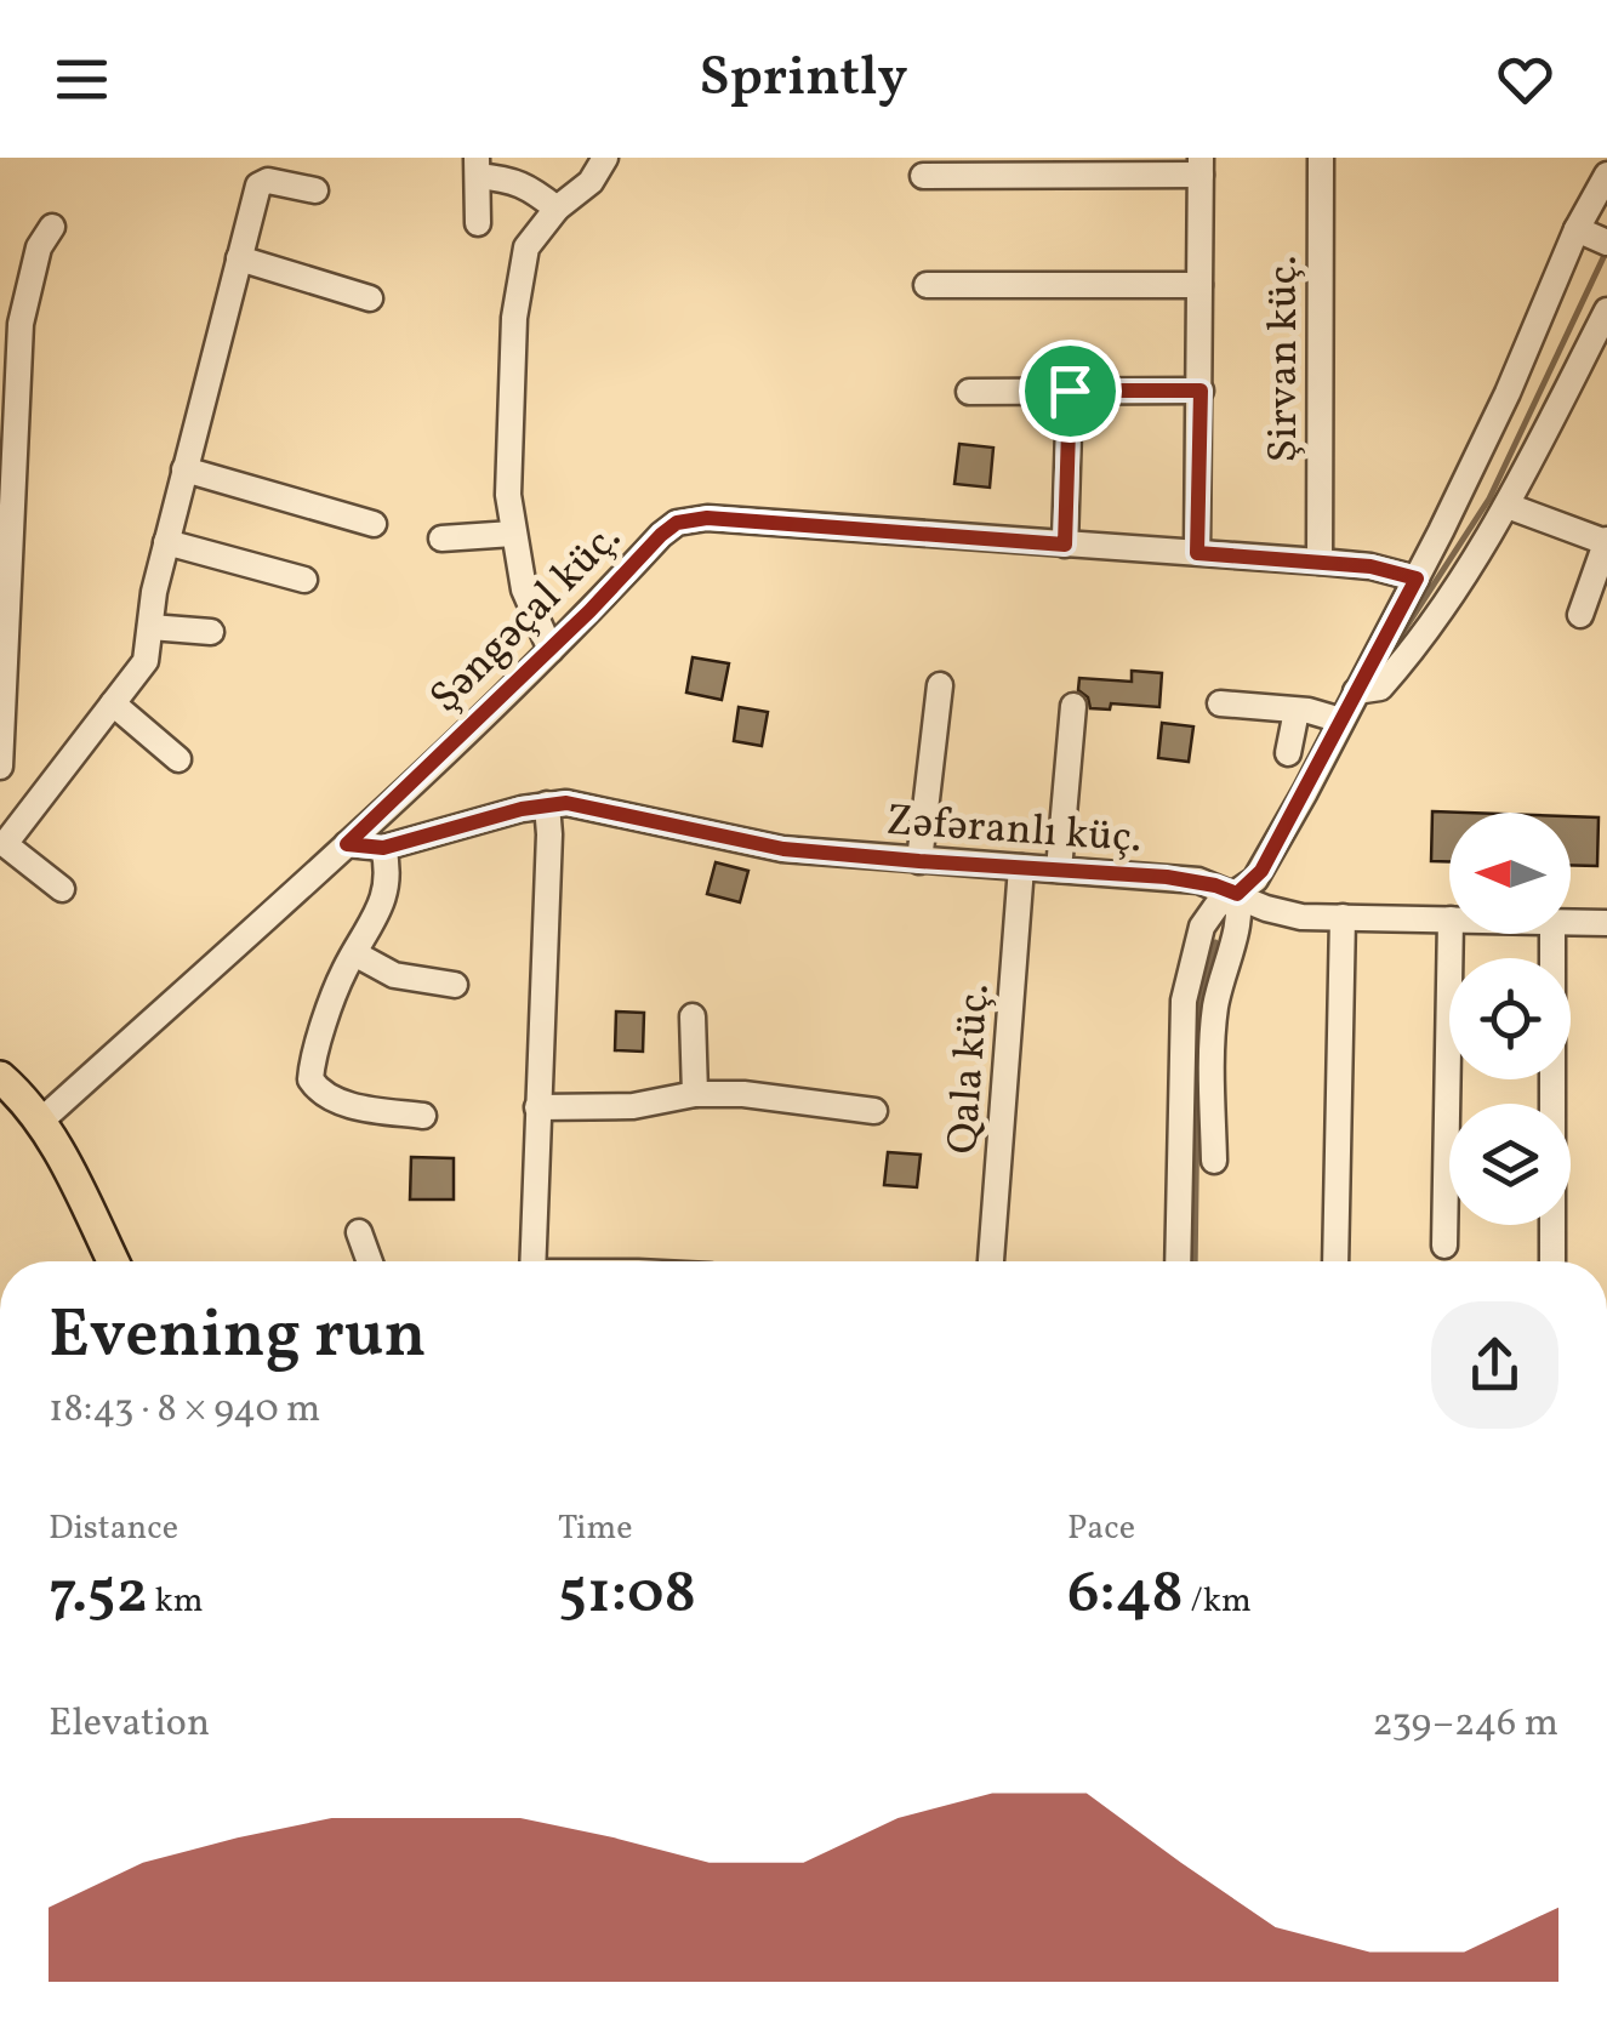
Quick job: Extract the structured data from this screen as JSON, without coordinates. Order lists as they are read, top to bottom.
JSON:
{
  "streets": {
    "street": [
      "Şirvan küç.",
      "Şəngəçal küç.",
      "Zəfəranlı küç.",
      "Qala küç."
    ]
  },
  "crossings": [
    ["Şirvan küç.", "Şəngəçal küç."],
    ["Şəngəçal küç.", "Zəfəranlı küç."],
    ["Zəfəranlı küç.", "Qala küç."]
  ],
  "north": "left",
  "page": {
    "header": "Sprintly",
    "heading": ["Evening run", "18:43 · 8 × 940 m"],
    "stats": [
      ["Distance", "7.52 km"],
      ["Time", "51:08"],
      ["Pace", "6:48 /km"]
    ],
    "chart": ["Elevation", "239–246 m"]
  }
}
